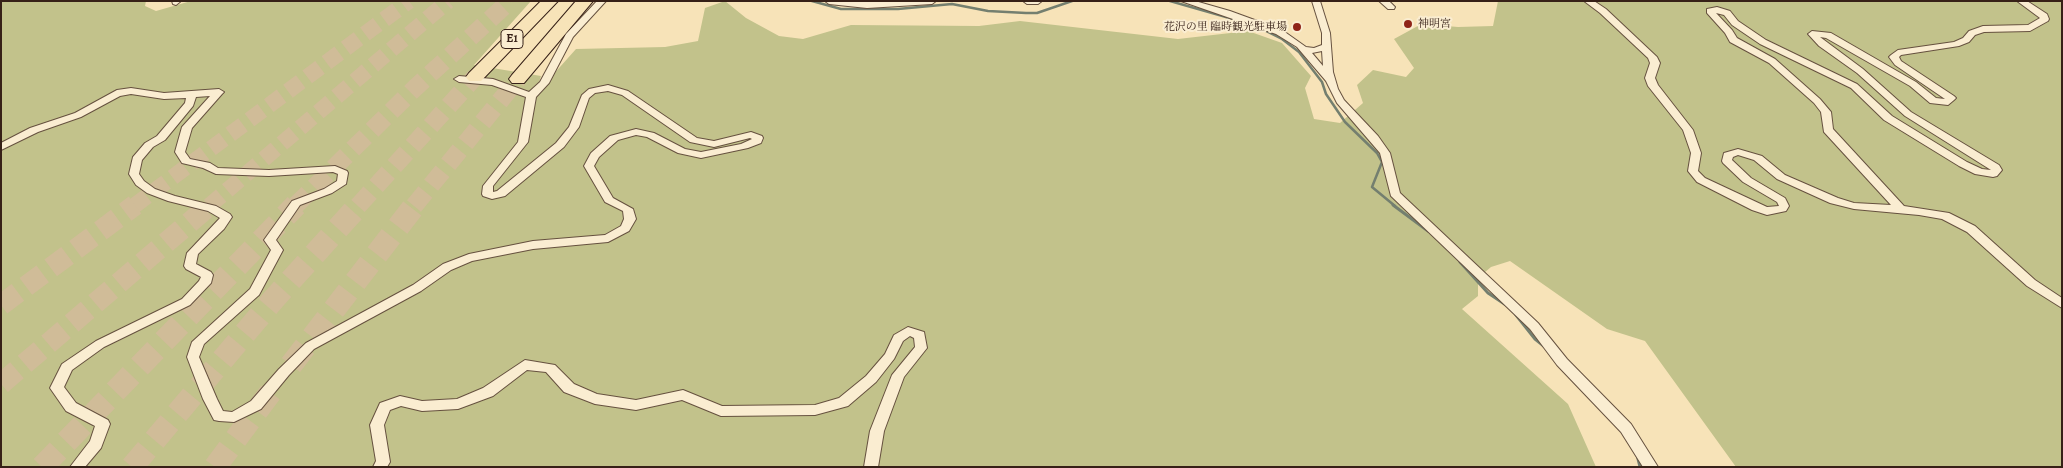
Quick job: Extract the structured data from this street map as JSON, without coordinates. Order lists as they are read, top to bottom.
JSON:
{
  "streets": {
    "highway": ["E1"]
  },
  "places": ["神明宮", "花沢の里 臨時観光駐車場"]
}
